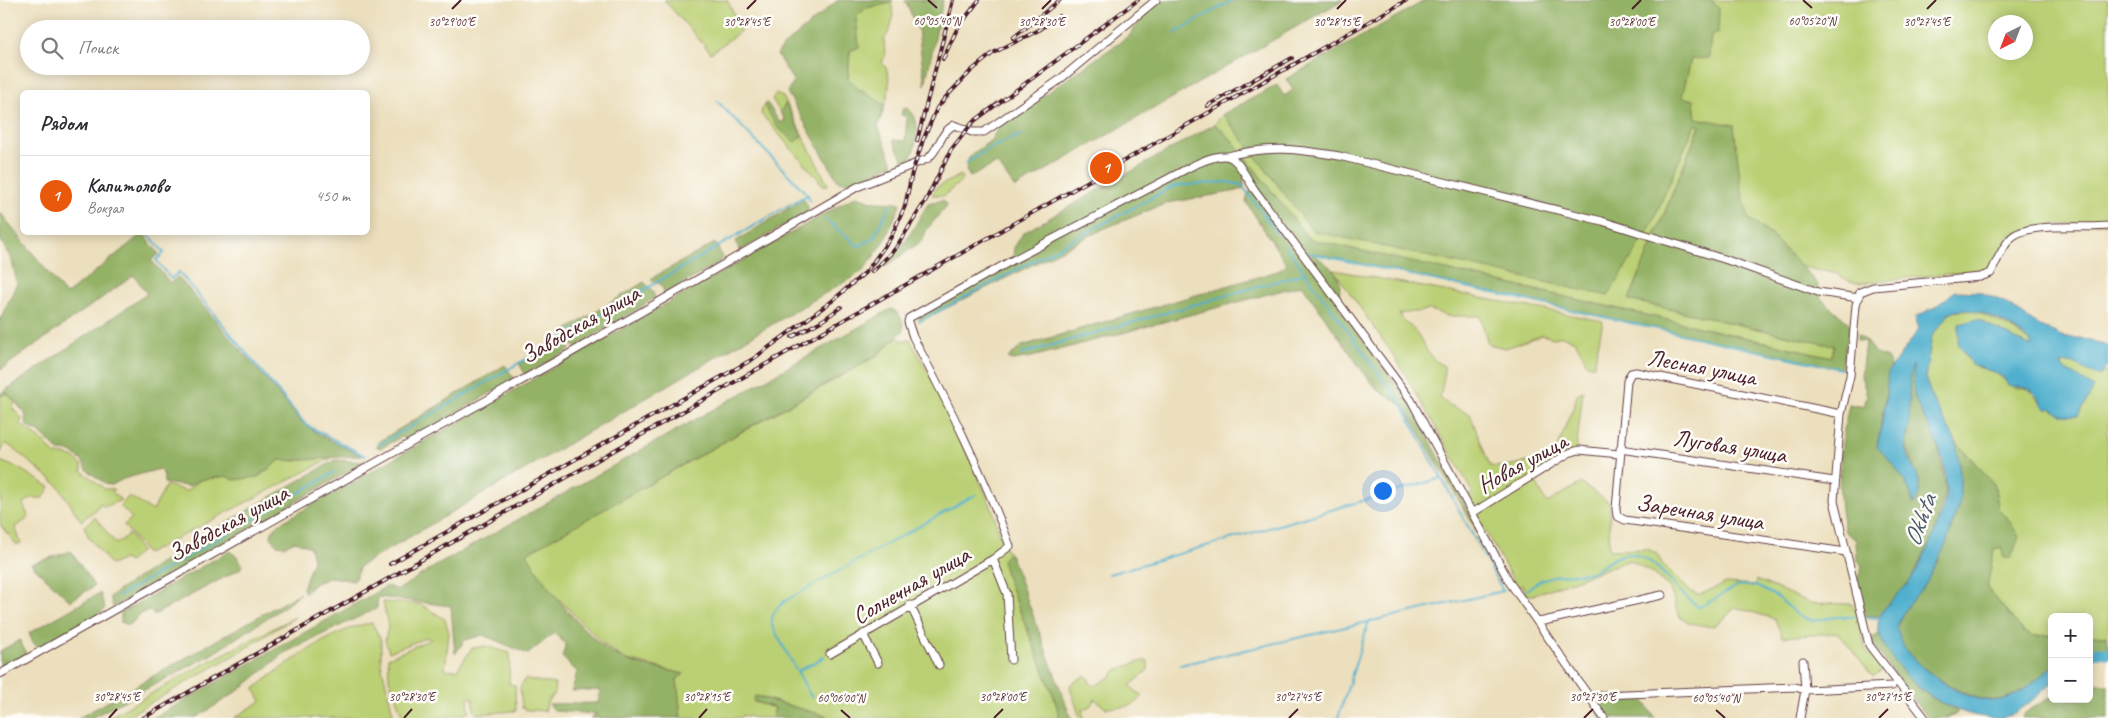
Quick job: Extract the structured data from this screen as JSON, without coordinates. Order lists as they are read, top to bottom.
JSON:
{
  "streets": {
    "street": [
      "Заводская улица",
      "Лесная улица",
      "Луговая улица",
      "Новая улица",
      "Заречная улица",
      "Солнечная улица"
    ]
  },
  "crossings": [
    ["Лесная улица", "Луговая улица"],
    ["Лесная улица", "Новая улица"],
    ["Лесная улица", "Заречная улица"],
    ["Луговая улица", "Новая улица"],
    ["Луговая улица", "Заречная улица"],
    ["Новая улица", "Заречная улица"]
  ],
  "water": ["Okhta"],
  "north": "bottom left",
  "page": {
    "search": "Поиск",
    "heading": "Рядом",
    "pins": "1",
    "list": [
      {
        "mark": "1",
        "name": "Капитолово",
        "note": "Вокзал",
        "value": "450 m"
      }
    ],
    "map_buttons": ["+", "−"]
  },
  "coordinates": [
    "60°05'40\"N",
    "60°05'20\"N",
    "30°29'00\"E",
    "30°28'45\"E",
    "30°28'30\"E",
    "30°28'15\"E",
    "30°28'00\"E",
    "30°27'45\"E",
    "30°27'30\"E",
    "30°27'15\"E",
    "60°06'00\"N"
  ]
}
